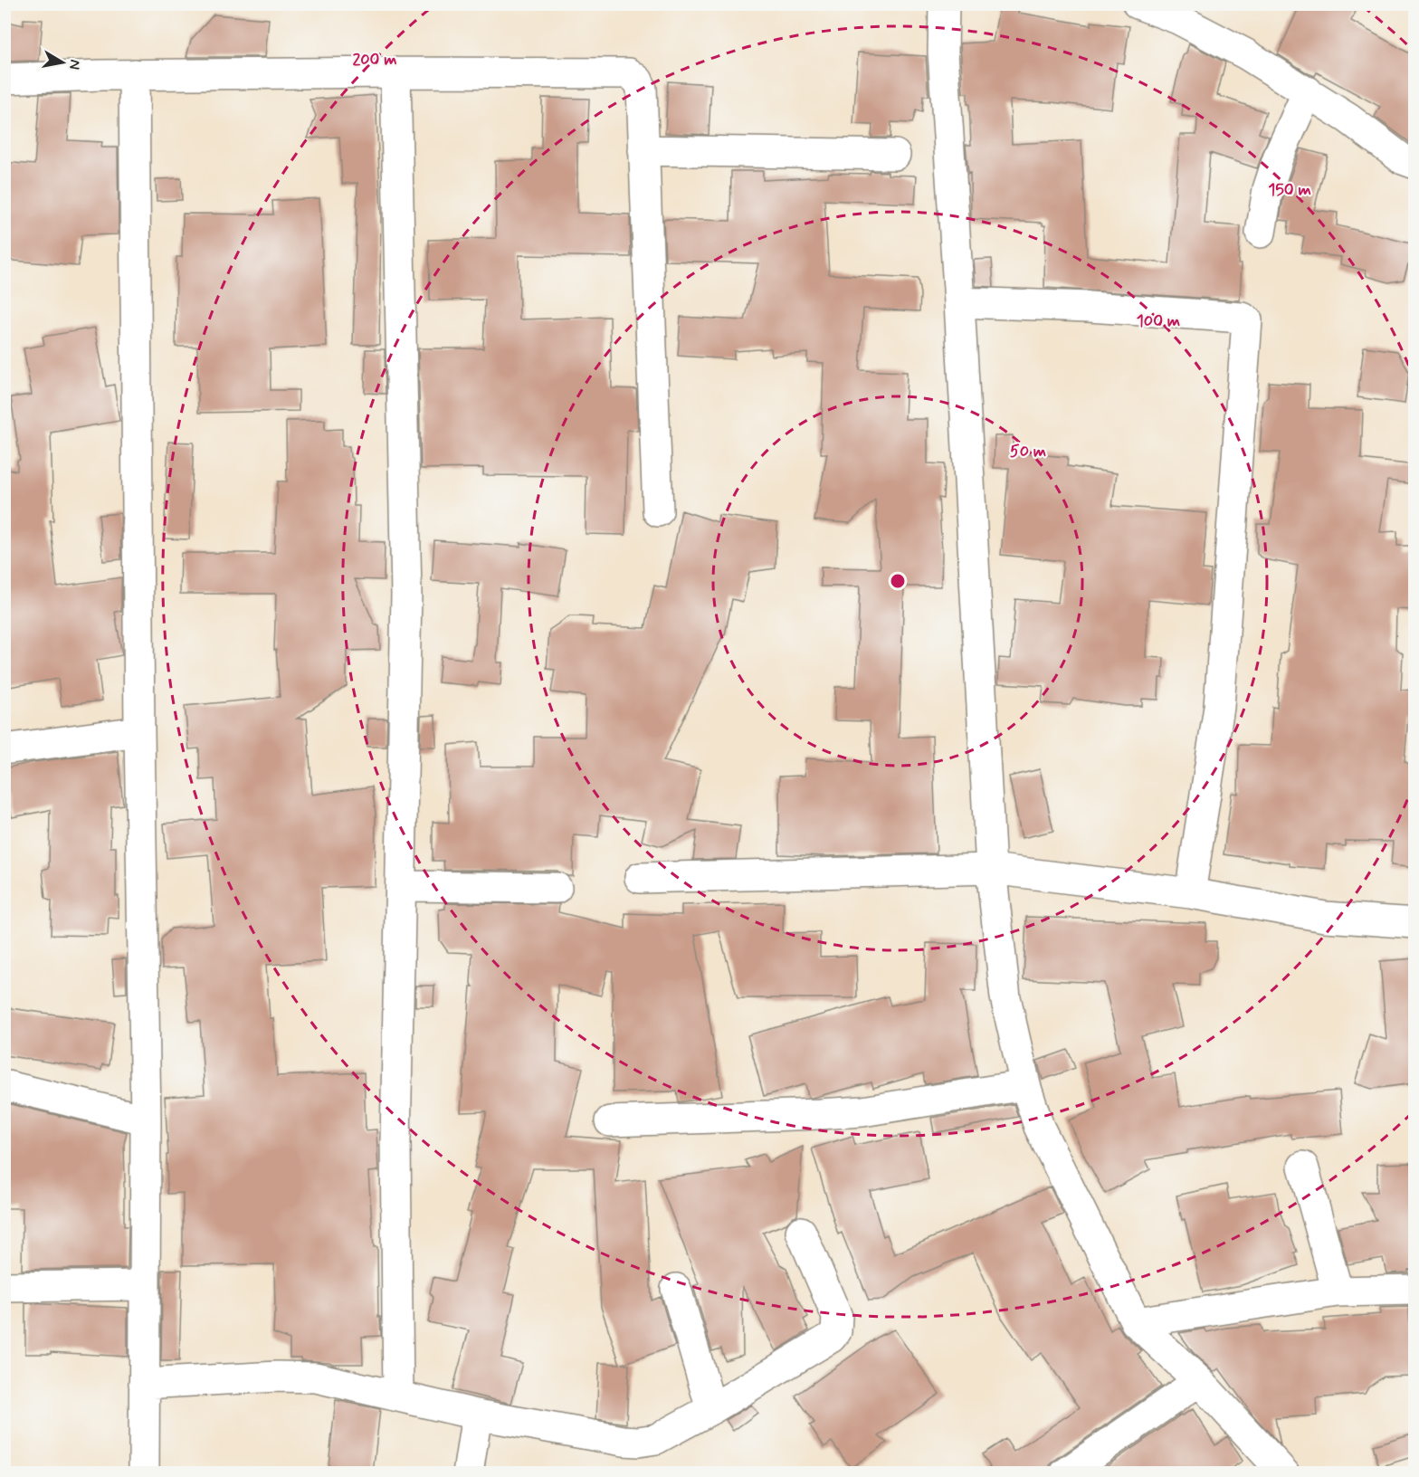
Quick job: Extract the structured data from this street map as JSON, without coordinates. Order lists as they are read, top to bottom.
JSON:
{
  "north": "right",
  "rings": [
    "200 m",
    "150 m",
    "100 m",
    "50 m"
  ]
}
